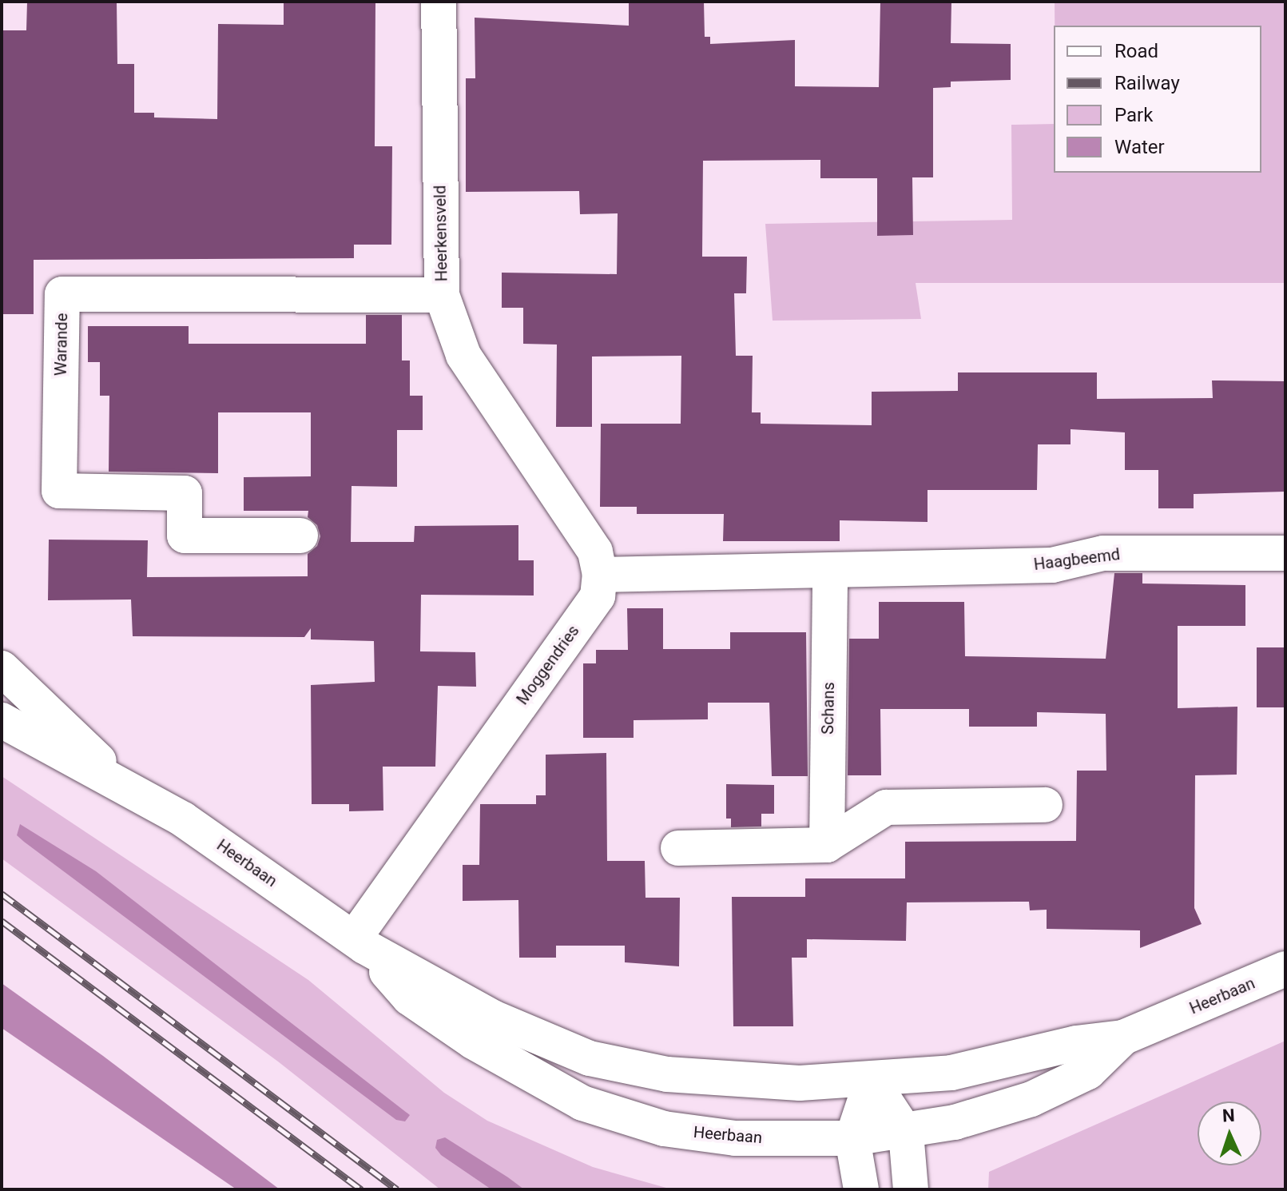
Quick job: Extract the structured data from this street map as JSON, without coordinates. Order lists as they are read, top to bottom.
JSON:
{
  "streets": {
    "street": [
      "Heerkensveld",
      "Warande",
      "Haagbeemd",
      "Moggendries",
      "Schans",
      "Heerbaan"
    ]
  },
  "crossings": [
    ["Heerkensveld", "Warande"],
    ["Heerkensveld", "Moggendries"],
    ["Haagbeemd", "Schans"],
    ["Moggendries", "Heerbaan"]
  ],
  "legend": [
    "Road",
    "Railway",
    "Park",
    "Water"
  ],
  "north": "top"
}
